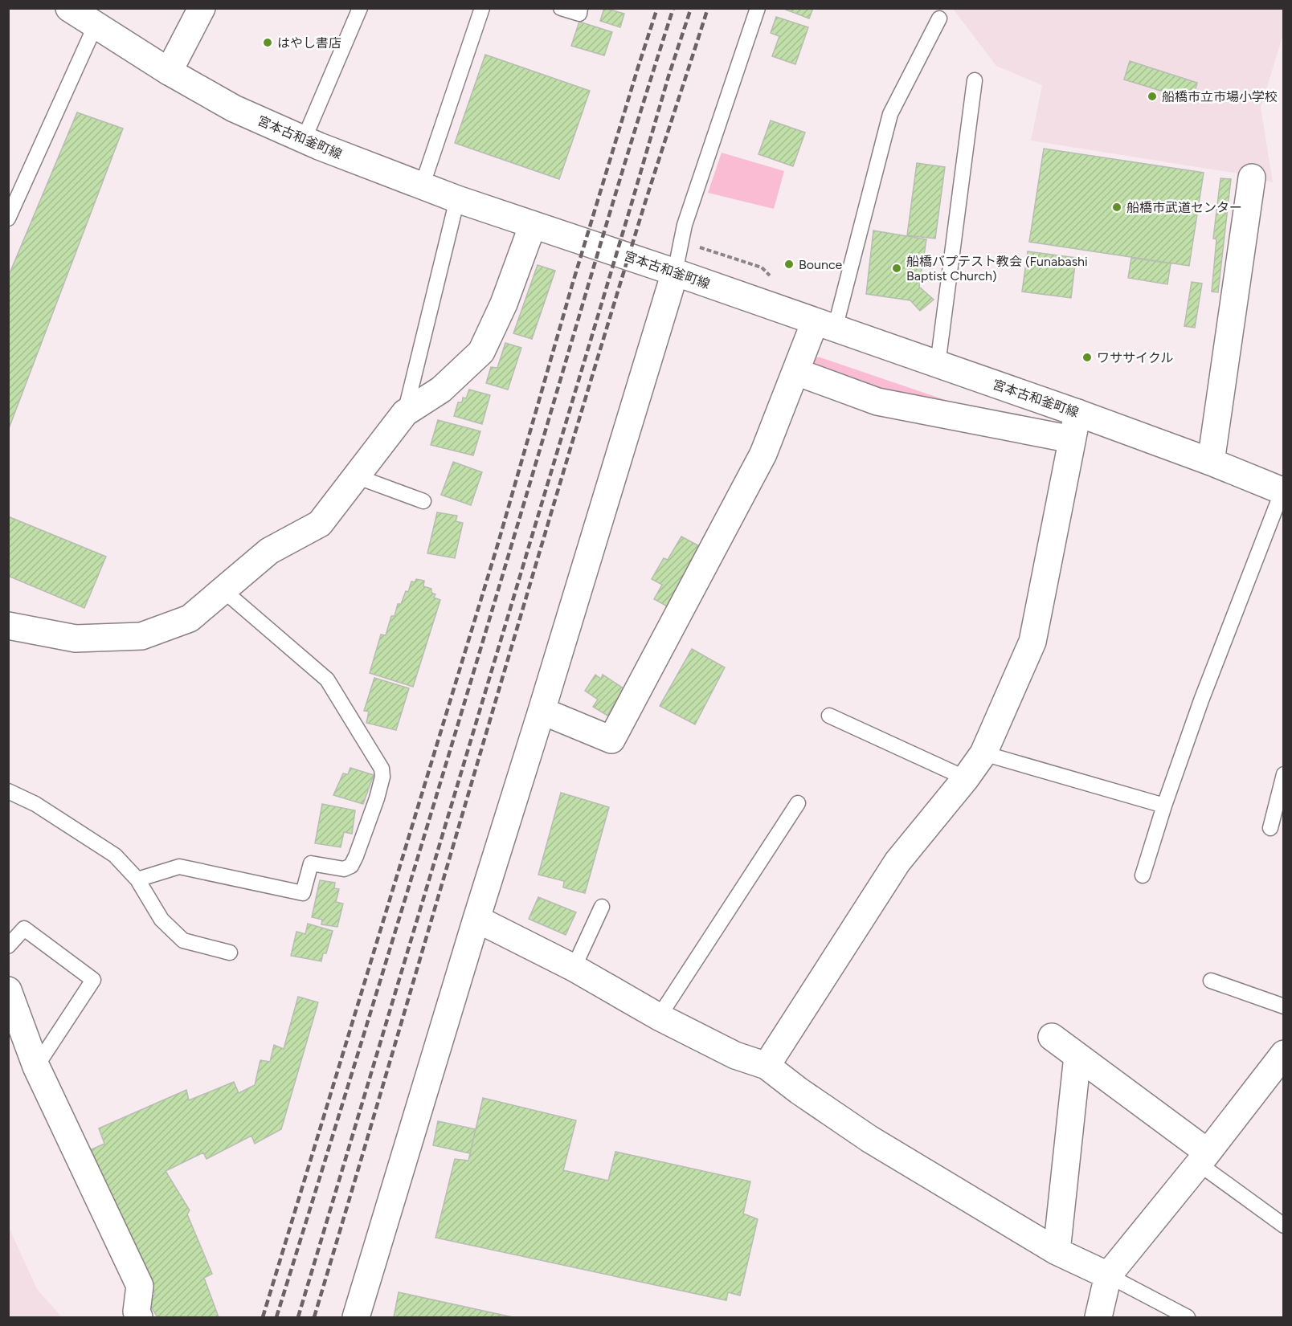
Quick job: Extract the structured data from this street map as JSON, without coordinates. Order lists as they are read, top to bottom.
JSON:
{
  "streets": {
    "street": ["宮本古和釜町線"]
  },
  "places": [
    "はやし書店",
    "船橋市立市場小学校",
    "船橋市武道センター",
    "Bounce",
    "船橋バプテスト教会 (Funabashi Baptist Church)",
    "ワササイクル"
  ]
}
